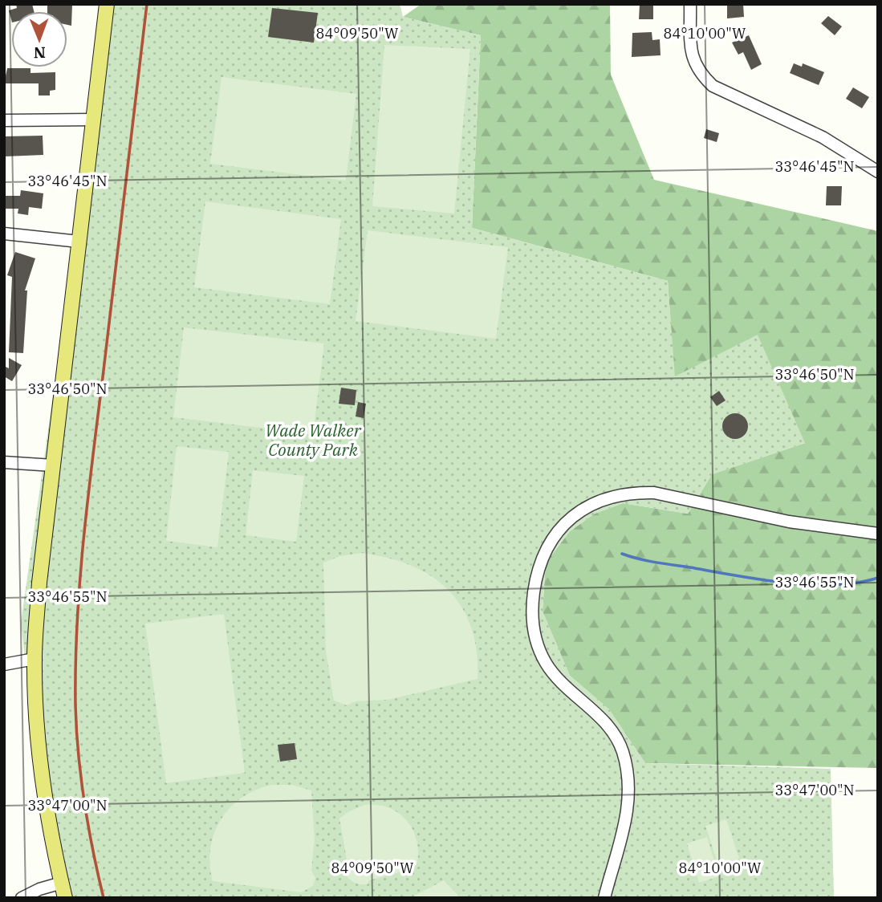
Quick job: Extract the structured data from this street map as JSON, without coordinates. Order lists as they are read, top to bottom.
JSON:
{
  "parks": ["Wade Walker County Park"],
  "north": "bottom",
  "coordinates": [
    "84°09'50\"W",
    "84°10'00\"W",
    "33°46'45\"N",
    "33°46'50\"N",
    "33°46'55\"N",
    "33°47'00\"N"
  ]
}
